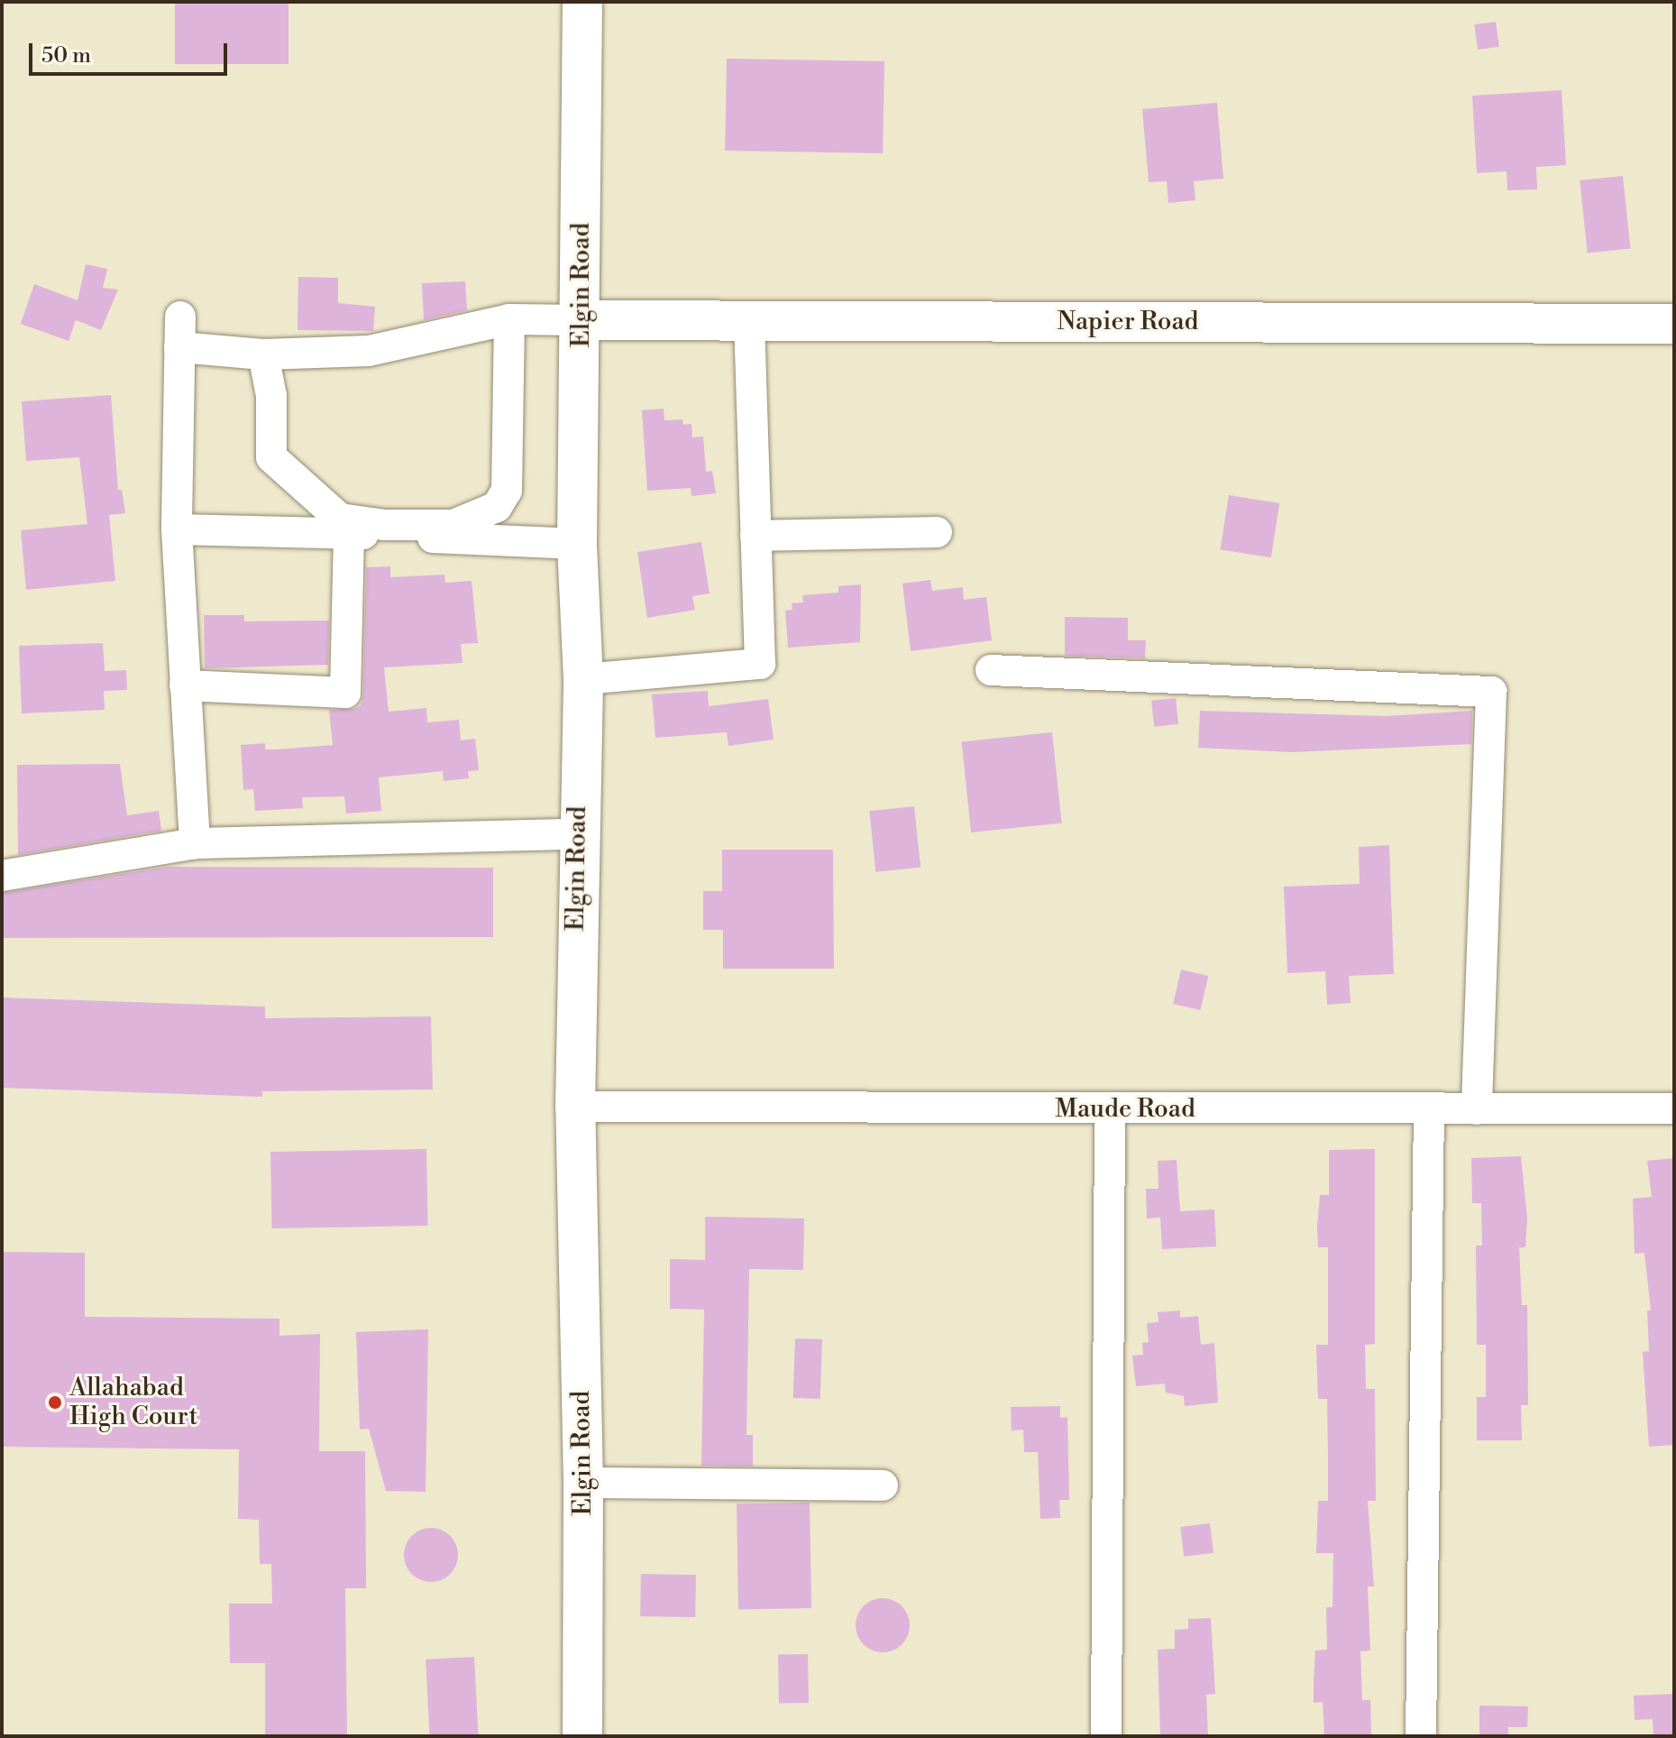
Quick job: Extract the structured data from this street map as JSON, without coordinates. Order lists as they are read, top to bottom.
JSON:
{
  "streets": {
    "street": ["Elgin Road", "Napier Road", "Maude Road"]
  },
  "crossings": [
    ["Elgin Road", "Napier Road"],
    ["Elgin Road", "Maude Road"]
  ],
  "places": ["Allahabad High Court"],
  "scale_bar": "50 m"
}
